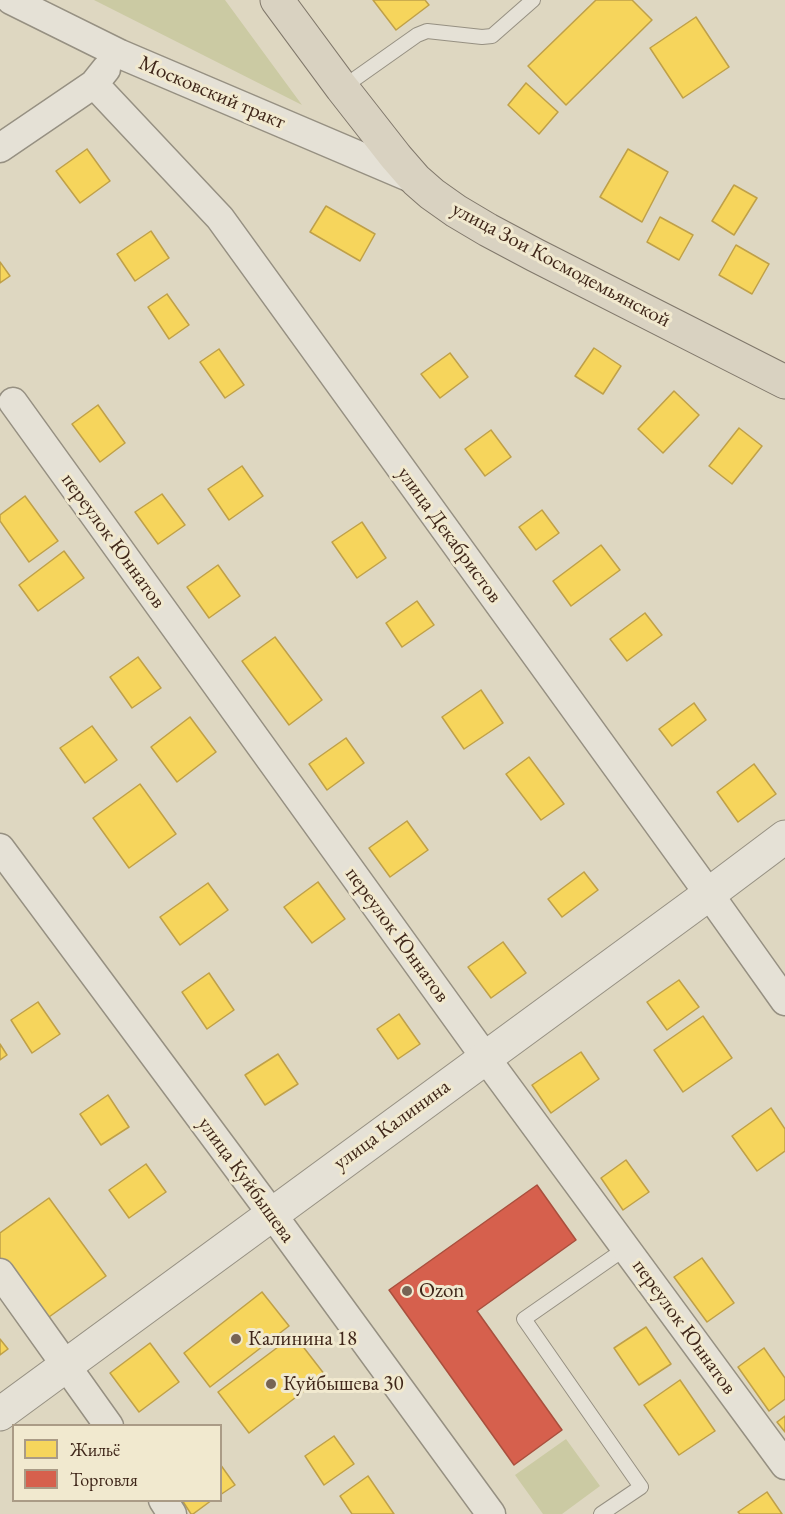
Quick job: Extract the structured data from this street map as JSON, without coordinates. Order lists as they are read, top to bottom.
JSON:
{
  "streets": {
    "main road": ["улица Зои Космодемьянской"],
    "street": [
      "Московский тракт",
      "улица Декабристов",
      "переулок Юннатов",
      "улица Калинина",
      "улица Куйбышева"
    ]
  },
  "crossings": [
    ["Московский тракт", "улица Зои Космодемьянской"],
    ["улица Декабристов", "улица Калинина"],
    ["переулок Юннатов", "улица Калинина"],
    ["улица Калинина", "улица Куйбышева"]
  ],
  "places": ["Ozon", "Калинина 18", "Куйбышева 30"],
  "legend": ["Жильё", "Торговля"]
}
